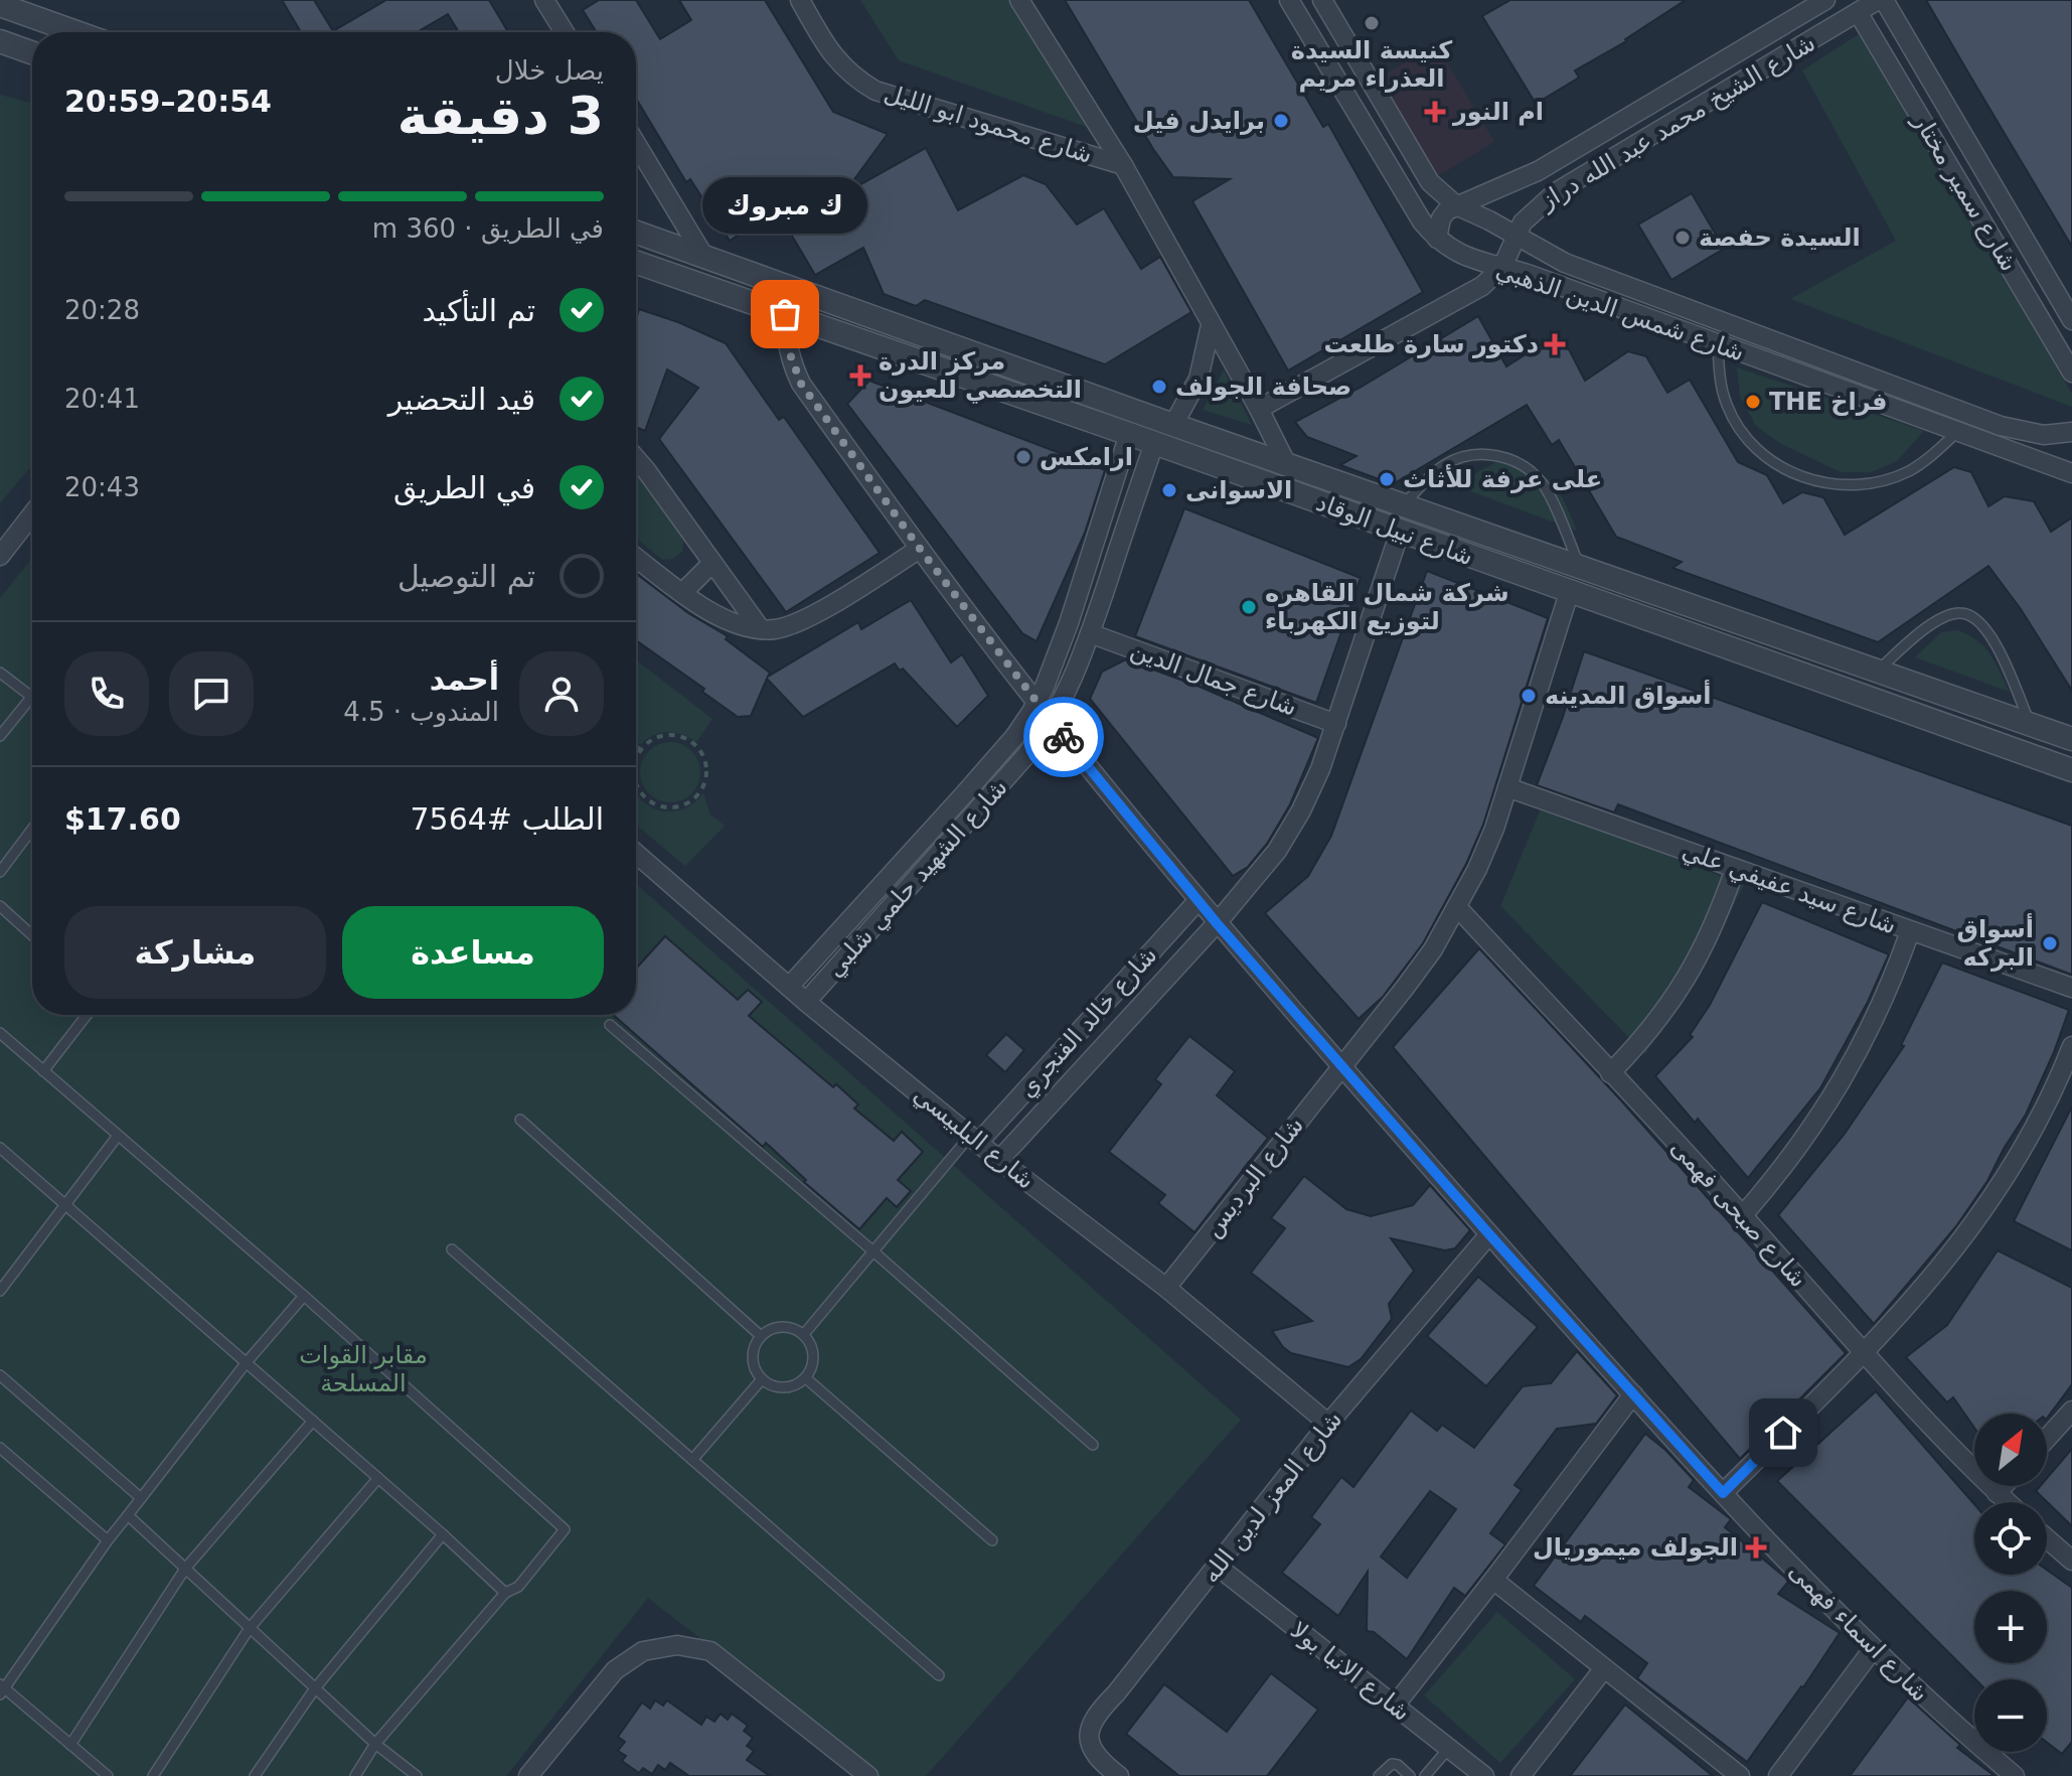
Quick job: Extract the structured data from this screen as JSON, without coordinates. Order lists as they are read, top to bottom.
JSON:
{
  "streets": {
    "street": [
      "شارع الشيخ محمد عبد الله دراز",
      "شارع محمود ابو الليل",
      "شارع سمير مختار",
      "شارع شمس الدين الذهبي",
      "شارع نبيل الوقاد",
      "شارع جمال الدين",
      "شارع الشهيد حلمي شلبي",
      "شارع سيد عفيفي علي",
      "شارع خالد الفنجري",
      "شارع البلبيسي",
      "شارع البرديس",
      "شارع صبحى فهمى",
      "شارع المعز لدين الله",
      "شارع اسماء فهمى",
      "شارع الانبا بولا"
    ]
  },
  "crossings": [
    ["شارع الشيخ محمد عبد الله دراز", "شارع سمير مختار"],
    ["شارع الشيخ محمد عبد الله دراز", "شارع شمس الدين الذهبي"],
    ["شارع نبيل الوقاد", "شارع الشهيد حلمي شلبي"],
    ["شارع نبيل الوقاد", "شارع خالد الفنجري"],
    ["شارع نبيل الوقاد", "شارع البرديس"],
    ["شارع نبيل الوقاد", "شارع اسماء فهمى"],
    ["شارع جمال الدين", "شارع الشهيد حلمي شلبي"],
    ["شارع جمال الدين", "شارع خالد الفنجري"],
    ["شارع الشهيد حلمي شلبي", "شارع البلبيسي"],
    ["شارع الشهيد حلمي شلبي", "شارع اسماء فهمى"],
    ["شارع سيد عفيفي علي", "شارع البرديس"],
    ["شارع خالد الفنجري", "شارع البلبيسي"],
    ["شارع خالد الفنجري", "شارع اسماء فهمى"],
    ["شارع البلبيسي", "شارع البرديس"],
    ["شارع البلبيسي", "شارع المعز لدين الله"],
    ["شارع البرديس", "شارع صبحى فهمى"],
    ["شارع البرديس", "شارع اسماء فهمى"],
    ["شارع المعز لدين الله", "شارع اسماء فهمى"],
    ["شارع المعز لدين الله", "شارع الانبا بولا"]
  ],
  "parks": ["مقابر القوات المسلحة"],
  "places": {
    "other": [
      "كنيسة السيدة العذراء مريم",
      "برايدل فيل",
      "السيدة حفصة",
      "ك مبروك",
      "صحافة الجولف",
      "THE فراخ",
      "ارامكس",
      "على عرفة للأثاث",
      "الاسوانى",
      "شركة شمال القاهره لتوزيع الكهرباء",
      "أسواق المدينه",
      "أسواق البركه"
    ],
    "health": [
      "ام النور",
      "دكتور سارة طلعت",
      "مركز الدرة التخصصي للعيون",
      "الجولف ميموريال"
    ]
  },
  "north": "top right",
  "page": {
    "heading": ["3 دقيقة", "يصل خلال", "20:54–20:59"],
    "panel": [
      "أحمد",
      "المندوب · 4.5",
      "الطلب #7564",
      "$17.60"
    ],
    "bar": "في الطريق · 360 m",
    "bubble": "ك مبروك",
    "list": [
      ["تم التأكيد", "20:28"],
      ["قيد التحضير", "20:41"],
      ["في الطريق", "20:43"],
      "تم التوصيل"
    ],
    "buttons": ["مساعدة", "مشاركة"],
    "map_buttons": ["+", "−"]
  }
}
